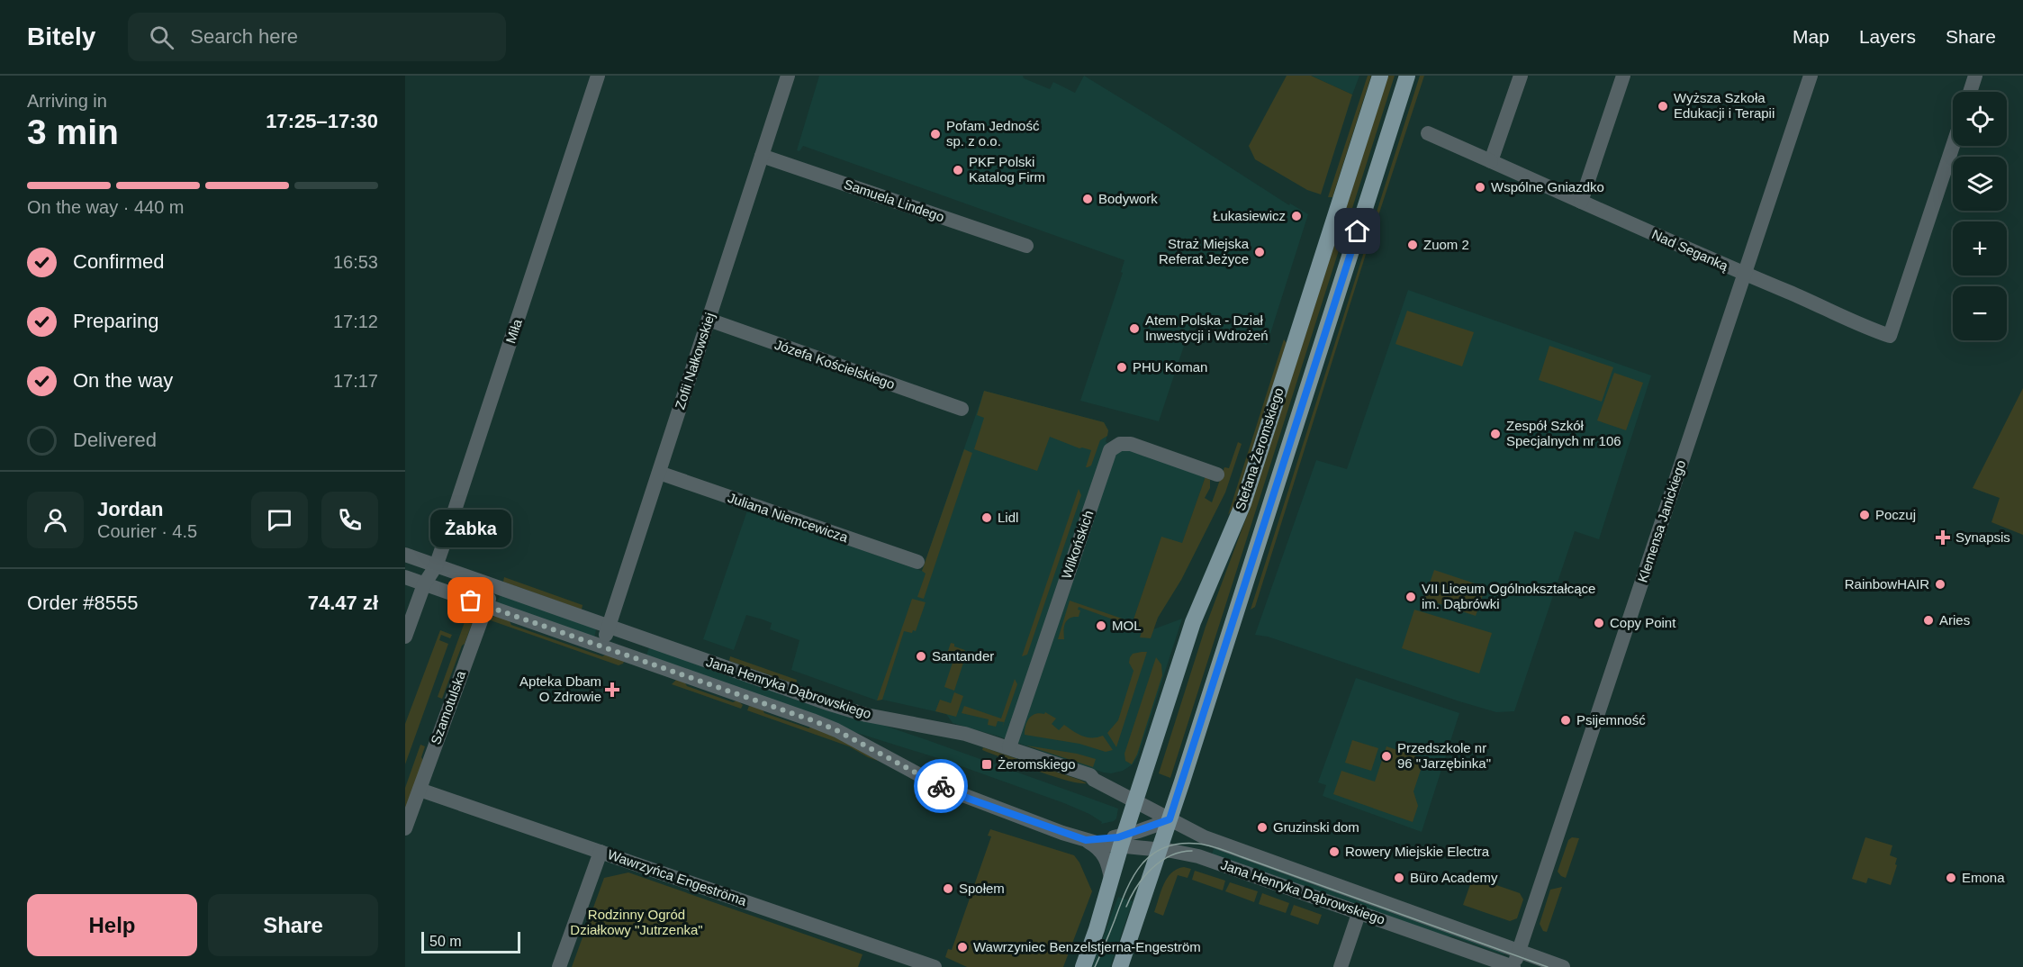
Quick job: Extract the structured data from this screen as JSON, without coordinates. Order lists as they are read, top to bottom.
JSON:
{
  "streets": {
    "main road": ["Stefana Żeromskiego"],
    "street": [
      "Samuela Lindego",
      "Nad Seganką",
      "Miła",
      "Zofii Nałkowskiej",
      "Józefa Kościelskiego",
      "Juliana Niemcewicza",
      "Klemensa Janickiego",
      "Wilkońskich",
      "Jana Henryka Dąbrowskiego",
      "Szamotulska",
      "Wawrzyńca Engeströma"
    ]
  },
  "crossings": [
    ["Samuela Lindego", "Zofii Nałkowskiej"],
    ["Nad Seganką", "Klemensa Janickiego"],
    ["Miła", "Jana Henryka Dąbrowskiego"],
    ["Zofii Nałkowskiej", "Józefa Kościelskiego"],
    ["Zofii Nałkowskiej", "Juliana Niemcewicza"],
    ["Zofii Nałkowskiej", "Jana Henryka Dąbrowskiego"],
    ["Stefana Żeromskiego", "Jana Henryka Dąbrowskiego"],
    ["Klemensa Janickiego", "Jana Henryka Dąbrowskiego"],
    ["Wilkońskich", "Jana Henryka Dąbrowskiego"],
    ["Jana Henryka Dąbrowskiego", "Szamotulska"],
    ["Szamotulska", "Wawrzyńca Engeströma"]
  ],
  "parks": ["Rodzinny Ogród Działkowy \"Jutrzenka\""],
  "places": {
    "other": [
      "Wyższa Szkoła Edukacji i Terapii",
      "Pofam Jedność sp. z o.o.",
      "PKF Polski Katalog Firm",
      "Wspólne Gniazdko",
      "Bodywork",
      "Łukasiewicz",
      "Zuom 2",
      "Straż Miejska Referat Jeżyce",
      "Atem Polska - Dział Inwestycji i Wdrożeń",
      "PHU Koman",
      "Zespół Szkół Specjalnych nr 106",
      "Poczuj",
      "Lidl",
      "RainbowHAIR",
      "VII Liceum Ogólnokształcące im. Dąbrówki",
      "Żabka",
      "Aries",
      "Copy Point",
      "MOL",
      "Santander",
      "Psijemność",
      "Przedszkole nr 96 \"Jarzębinka\"",
      "Gruzinski dom",
      "Rowery Miejskie Electra",
      "Büro Academy",
      "Emona",
      "Społem",
      "Wawrzyniec Benzelstjerna-Engeström"
    ],
    "health": ["Synapsis", "Apteka Dbam O Zdrowie"],
    "transit": ["Żeromskiego"]
  },
  "scale_bar": "50 m",
  "page": {
    "header": "Bitely",
    "search": "Search here",
    "nav": ["Map", "Layers", "Share"],
    "heading": ["3 min", "Arriving in", "17:25–17:30"],
    "panel": [
      "Jordan",
      "Courier · 4.5",
      "Order #8555",
      "74.47 zł"
    ],
    "map_buttons": ["+", "−"],
    "bar": "On the way · 440 m",
    "list": [
      ["Confirmed", "16:53"],
      ["Preparing", "17:12"],
      ["On the way", "17:17"],
      "Delivered"
    ],
    "bubble": "Żabka",
    "buttons": ["Help", "Share"],
    "scale": "50 m"
  }
}
